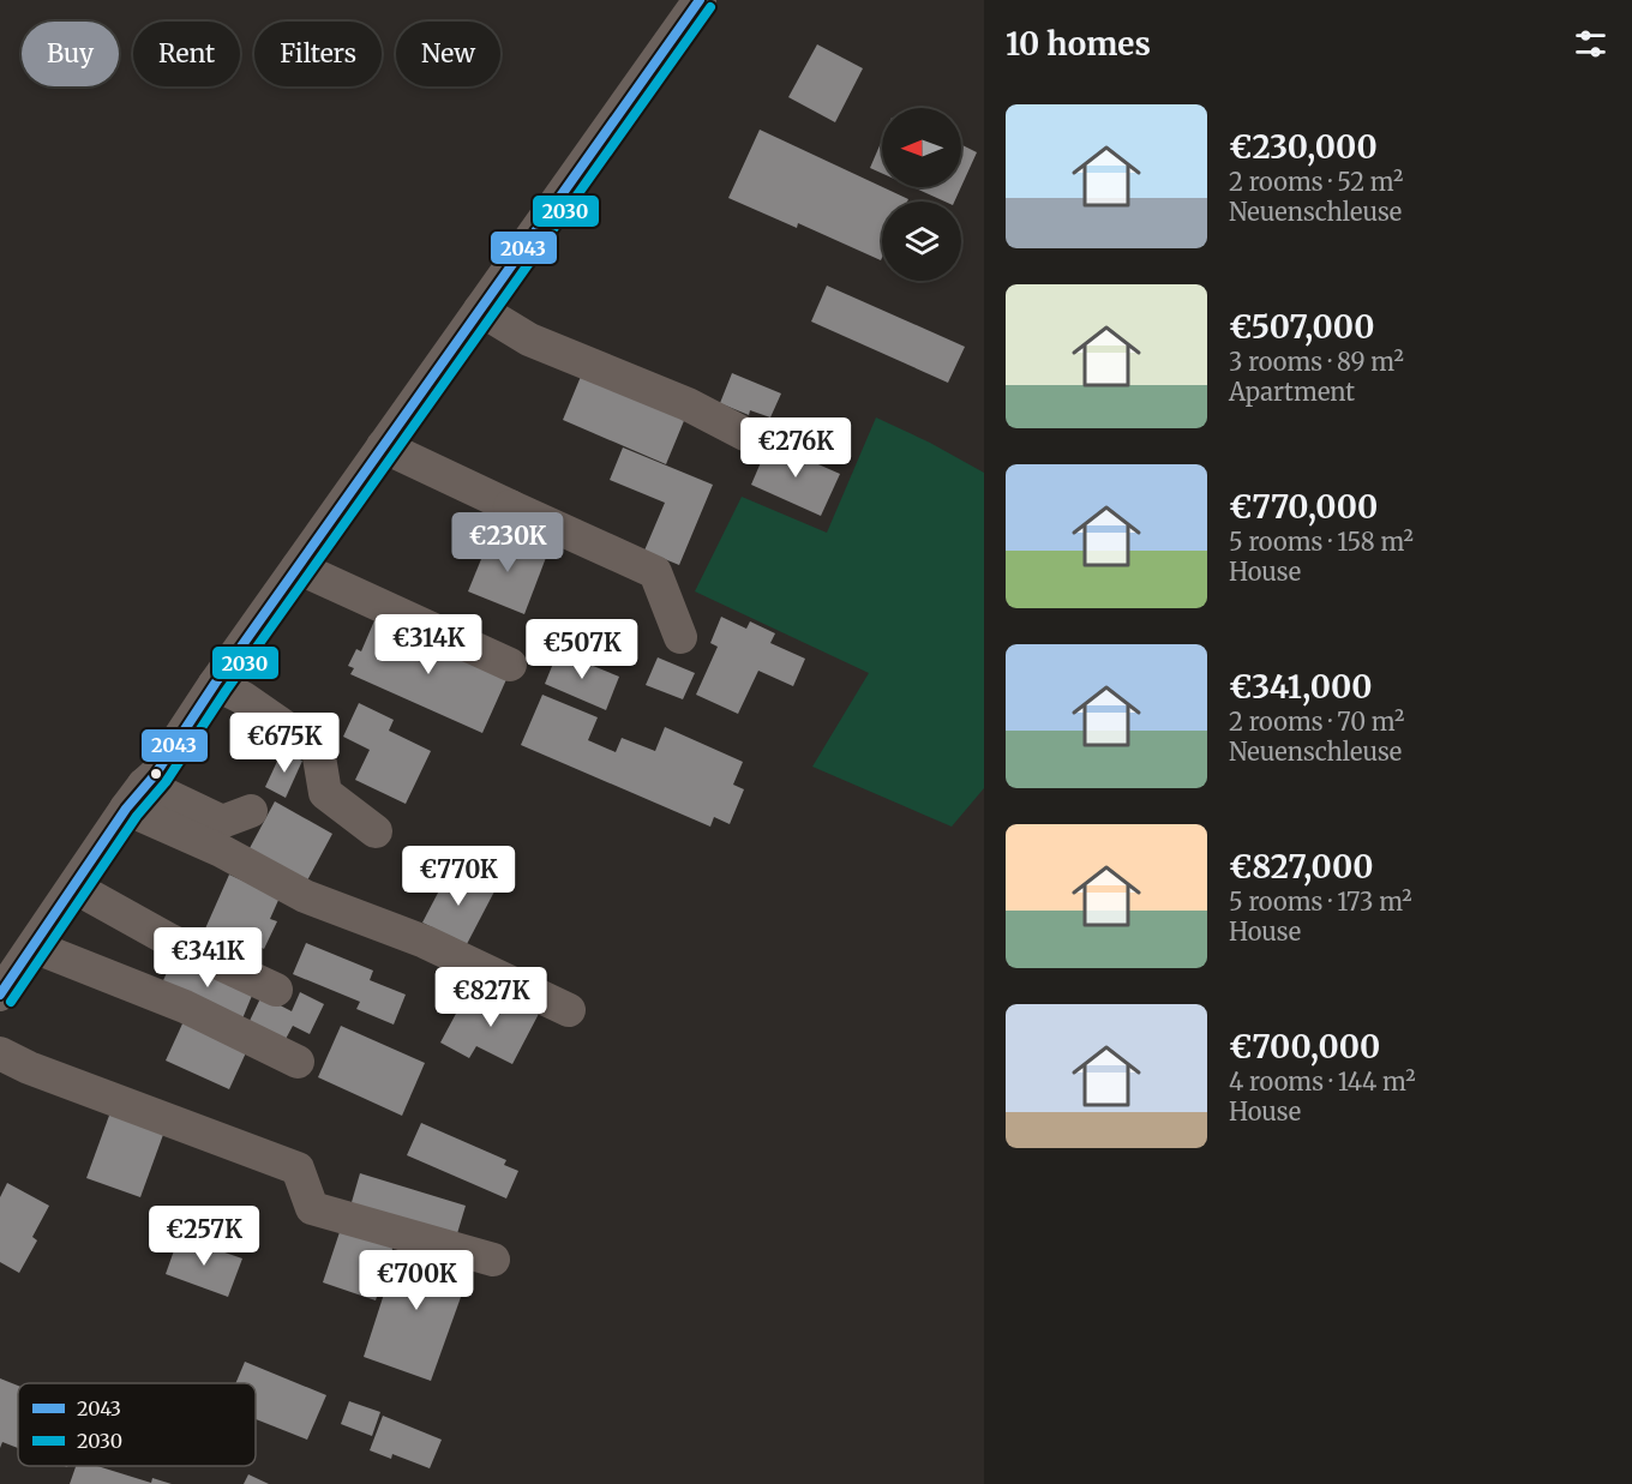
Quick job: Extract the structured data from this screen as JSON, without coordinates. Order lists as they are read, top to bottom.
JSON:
{
  "lines": ["transit line 2043", "transit line 2030"],
  "legend": ["2043", "2030"],
  "north": "left",
  "page": {
    "heading": "10 homes",
    "chip": [
      "Buy",
      "Rent",
      "Filters",
      "New"
    ],
    "list": [
      {
        "name": "€230,000",
        "note": "2 rooms · 52 m² · Neuenschleuse"
      },
      {
        "name": "€507,000",
        "note": "3 rooms · 89 m² · Apartment"
      },
      {
        "name": "€770,000",
        "note": "5 rooms · 158 m² · House"
      },
      {
        "name": "€341,000",
        "note": "2 rooms · 70 m² · Neuenschleuse"
      },
      {
        "name": "€827,000",
        "note": "5 rooms · 173 m² · House"
      },
      {
        "name": "€700,000",
        "note": "4 rooms · 144 m² · House"
      }
    ],
    "price": [
      "€276K",
      "€230K",
      "€314K",
      "€507K",
      "€675K",
      "€770K",
      "€341K",
      "€827K",
      "€257K",
      "€700K"
    ]
  }
}
